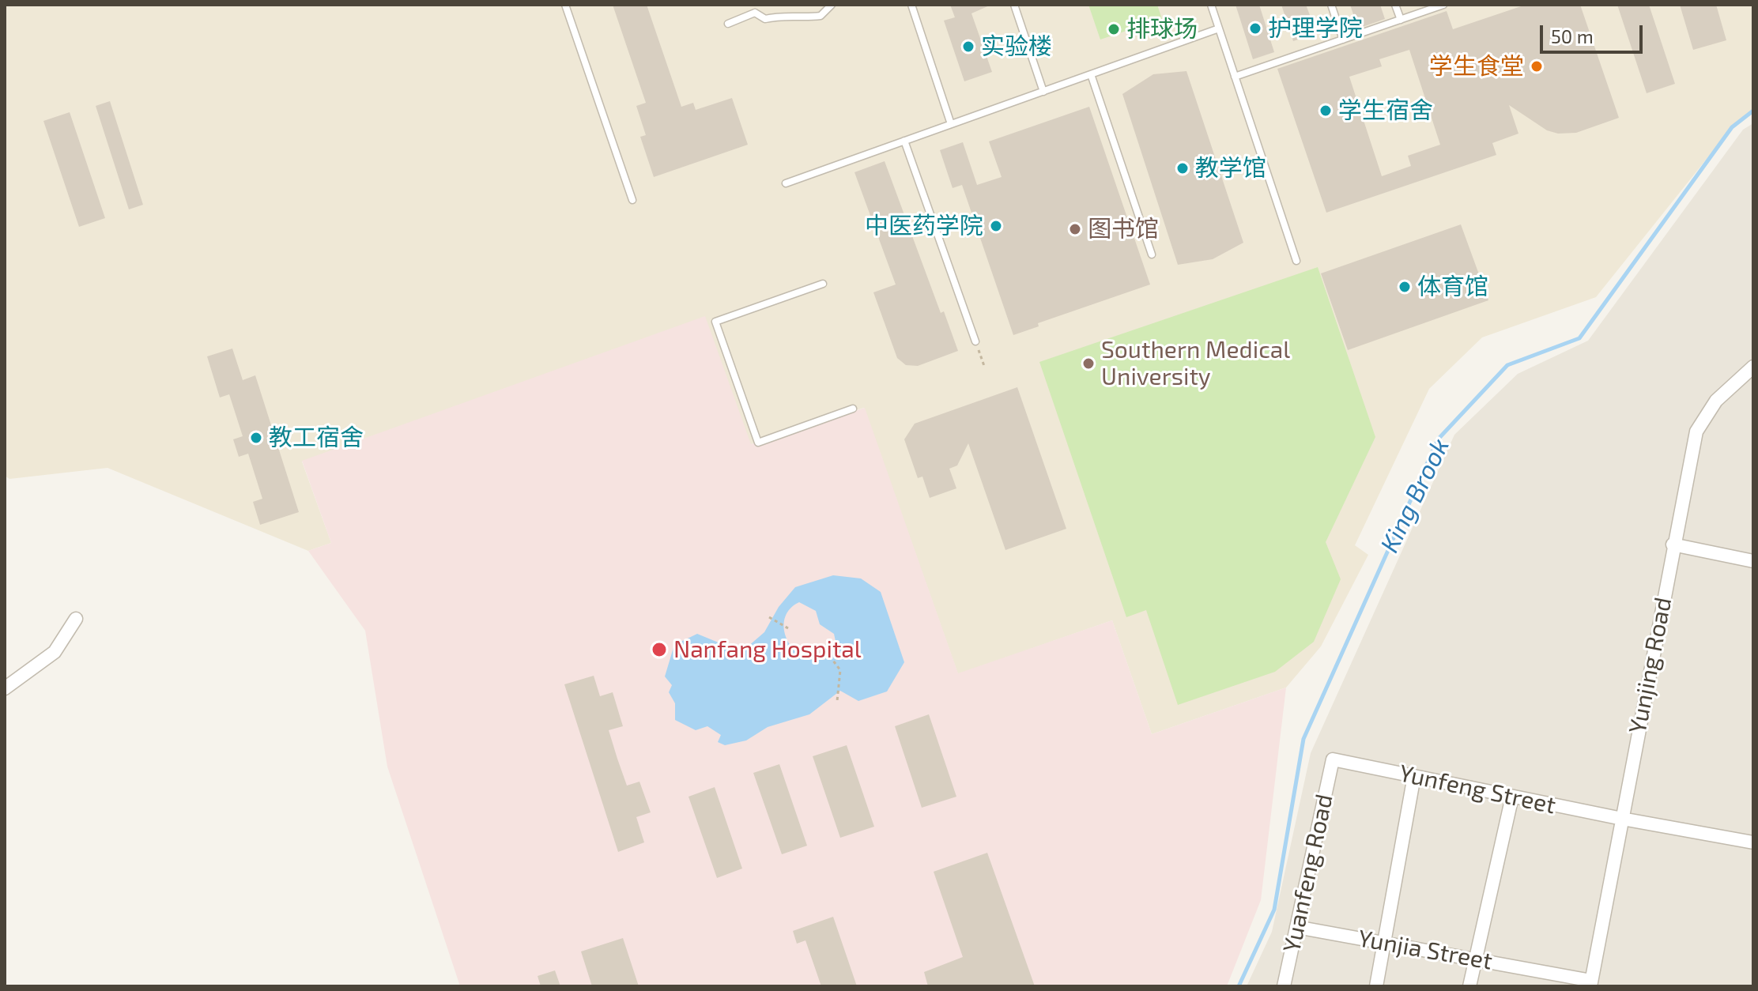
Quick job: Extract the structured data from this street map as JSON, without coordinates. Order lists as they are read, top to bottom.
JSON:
{
  "streets": {
    "street": [
      "Yunjing Road",
      "Yunfeng Street",
      "Yuanfeng Road",
      "Yunjia Street"
    ]
  },
  "crossings": [
    ["Yunjing Road", "Yunfeng Street"],
    ["Yunjing Road", "Yunjia Street"],
    ["Yunfeng Street", "Yuanfeng Road"],
    ["Yuanfeng Road", "Yunjia Street"]
  ],
  "water": ["King Brook"],
  "places": [
    "护理学院",
    "排球场",
    "实验楼",
    "学生食堂",
    "学生宿舍",
    "教学馆",
    "中医药学院",
    "图书馆",
    "体育馆",
    "Southern Medical University",
    "教工宿舍",
    "Nanfang Hospital"
  ],
  "scale_bar": "50 m"
}
